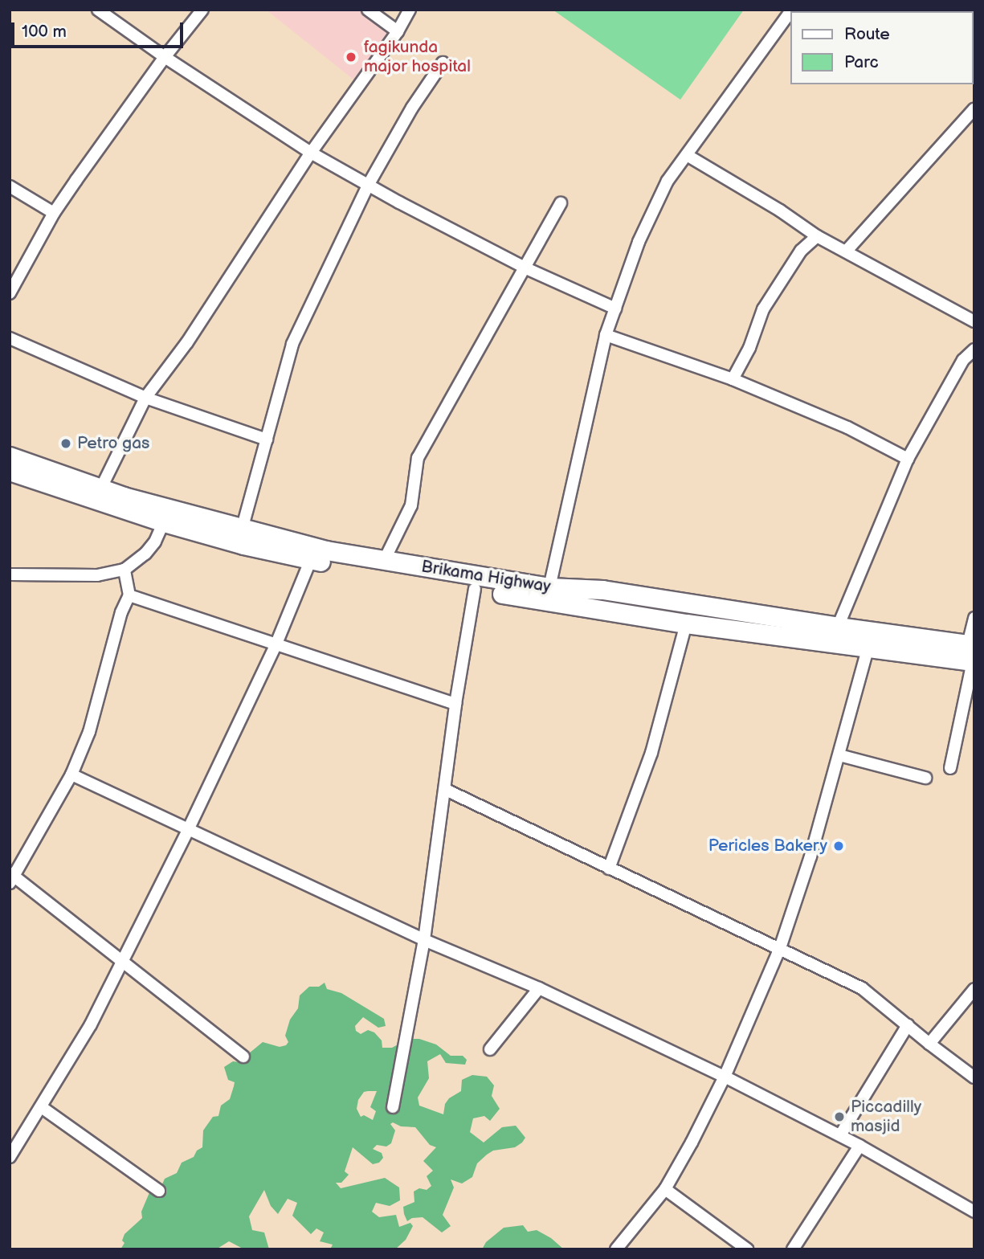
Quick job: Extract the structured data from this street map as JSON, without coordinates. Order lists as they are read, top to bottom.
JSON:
{
  "streets": {
    "highway": ["Brikama Highway"]
  },
  "places": [
    "fagikunda major hospital",
    "Petro gas",
    "Pericles Bakery",
    "Piccadilly masjid"
  ],
  "legend": ["Route", "Parc"],
  "scale_bar": "100 m"
}
